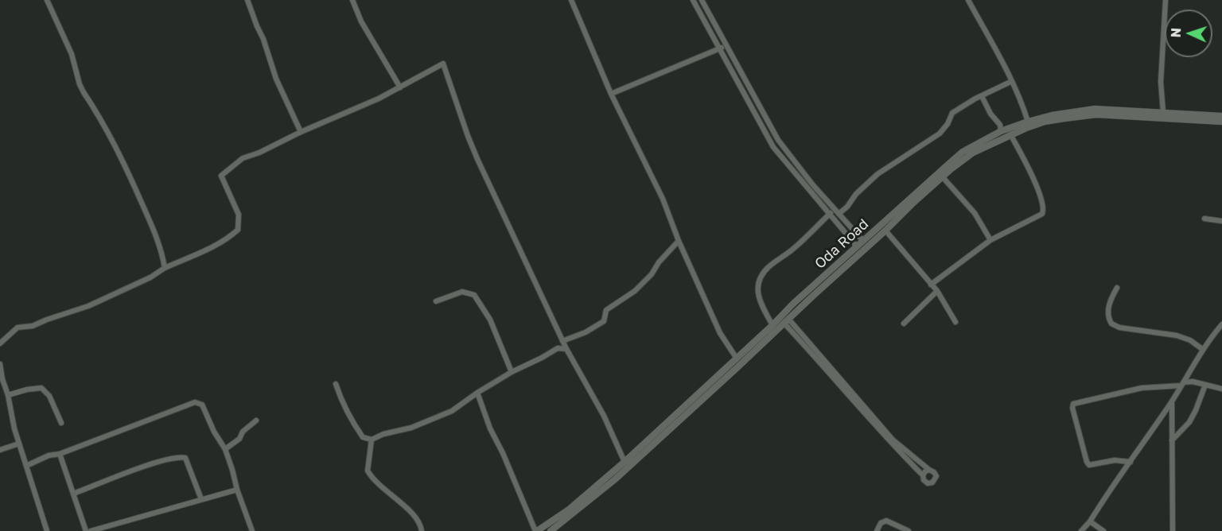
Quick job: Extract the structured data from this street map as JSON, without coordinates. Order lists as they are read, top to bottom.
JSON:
{
  "streets": {
    "street": ["Oda Road"]
  },
  "north": "left"
}
